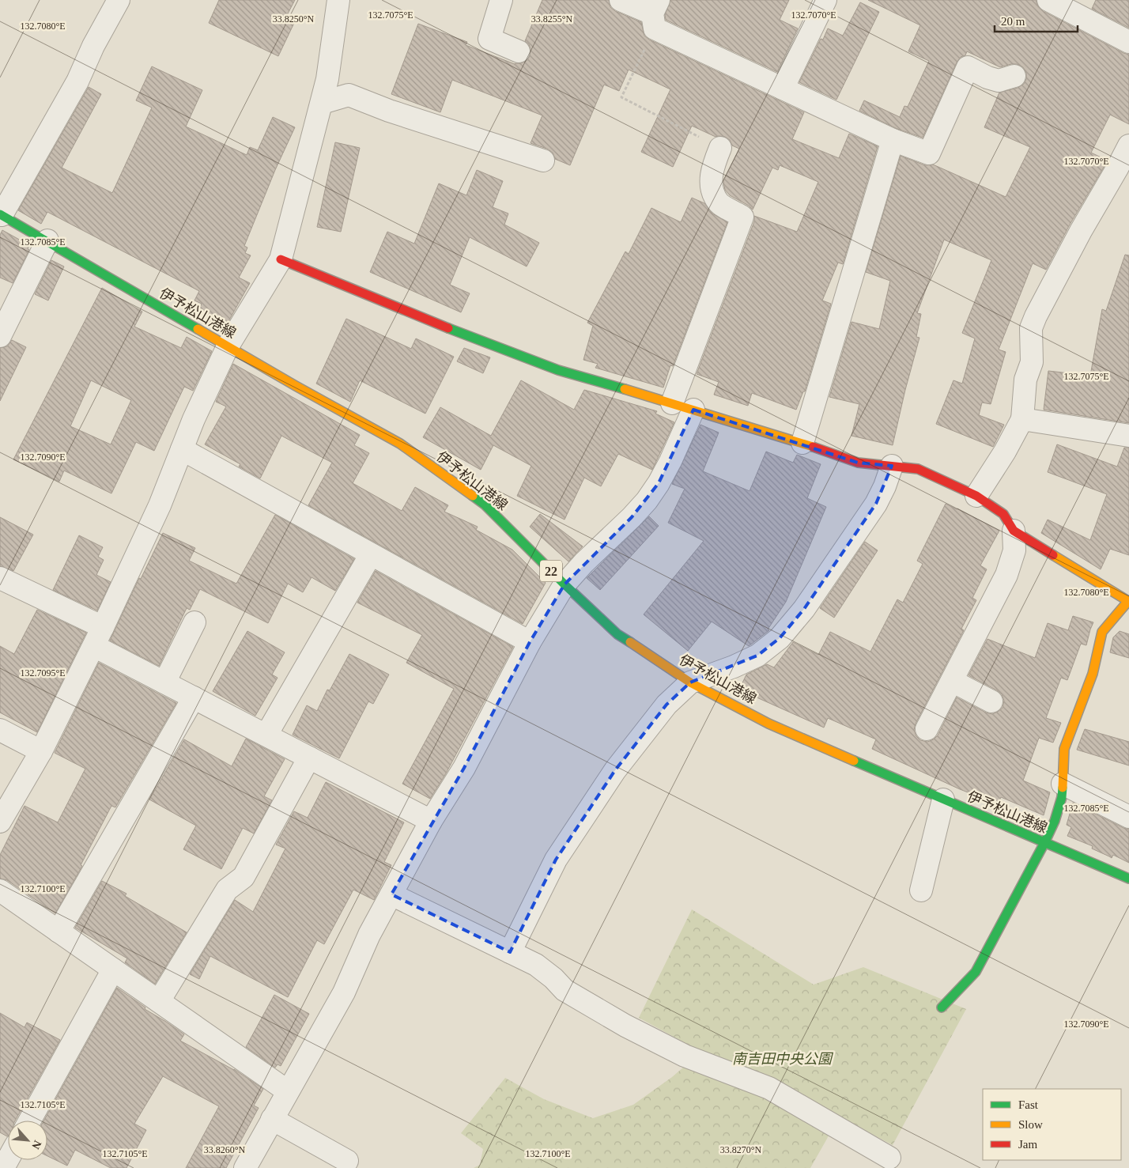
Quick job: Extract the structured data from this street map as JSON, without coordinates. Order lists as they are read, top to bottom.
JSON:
{
  "streets": {
    "street": ["伊予松山港線", "22"]
  },
  "parks": ["南吉田中央公園"],
  "legend": ["Fast", "Slow", "Jam"],
  "scale_bar": "20 m",
  "north": "bottom right",
  "coordinates": [
    "132.7075°E",
    "132.7070°E",
    "33.8250°N",
    "33.8255°N",
    "132.7080°E",
    "132.7085°E",
    "132.7090°E",
    "132.7095°E",
    "132.7100°E",
    "132.7105°E",
    "33.8260°N",
    "33.8270°N"
  ]
}
